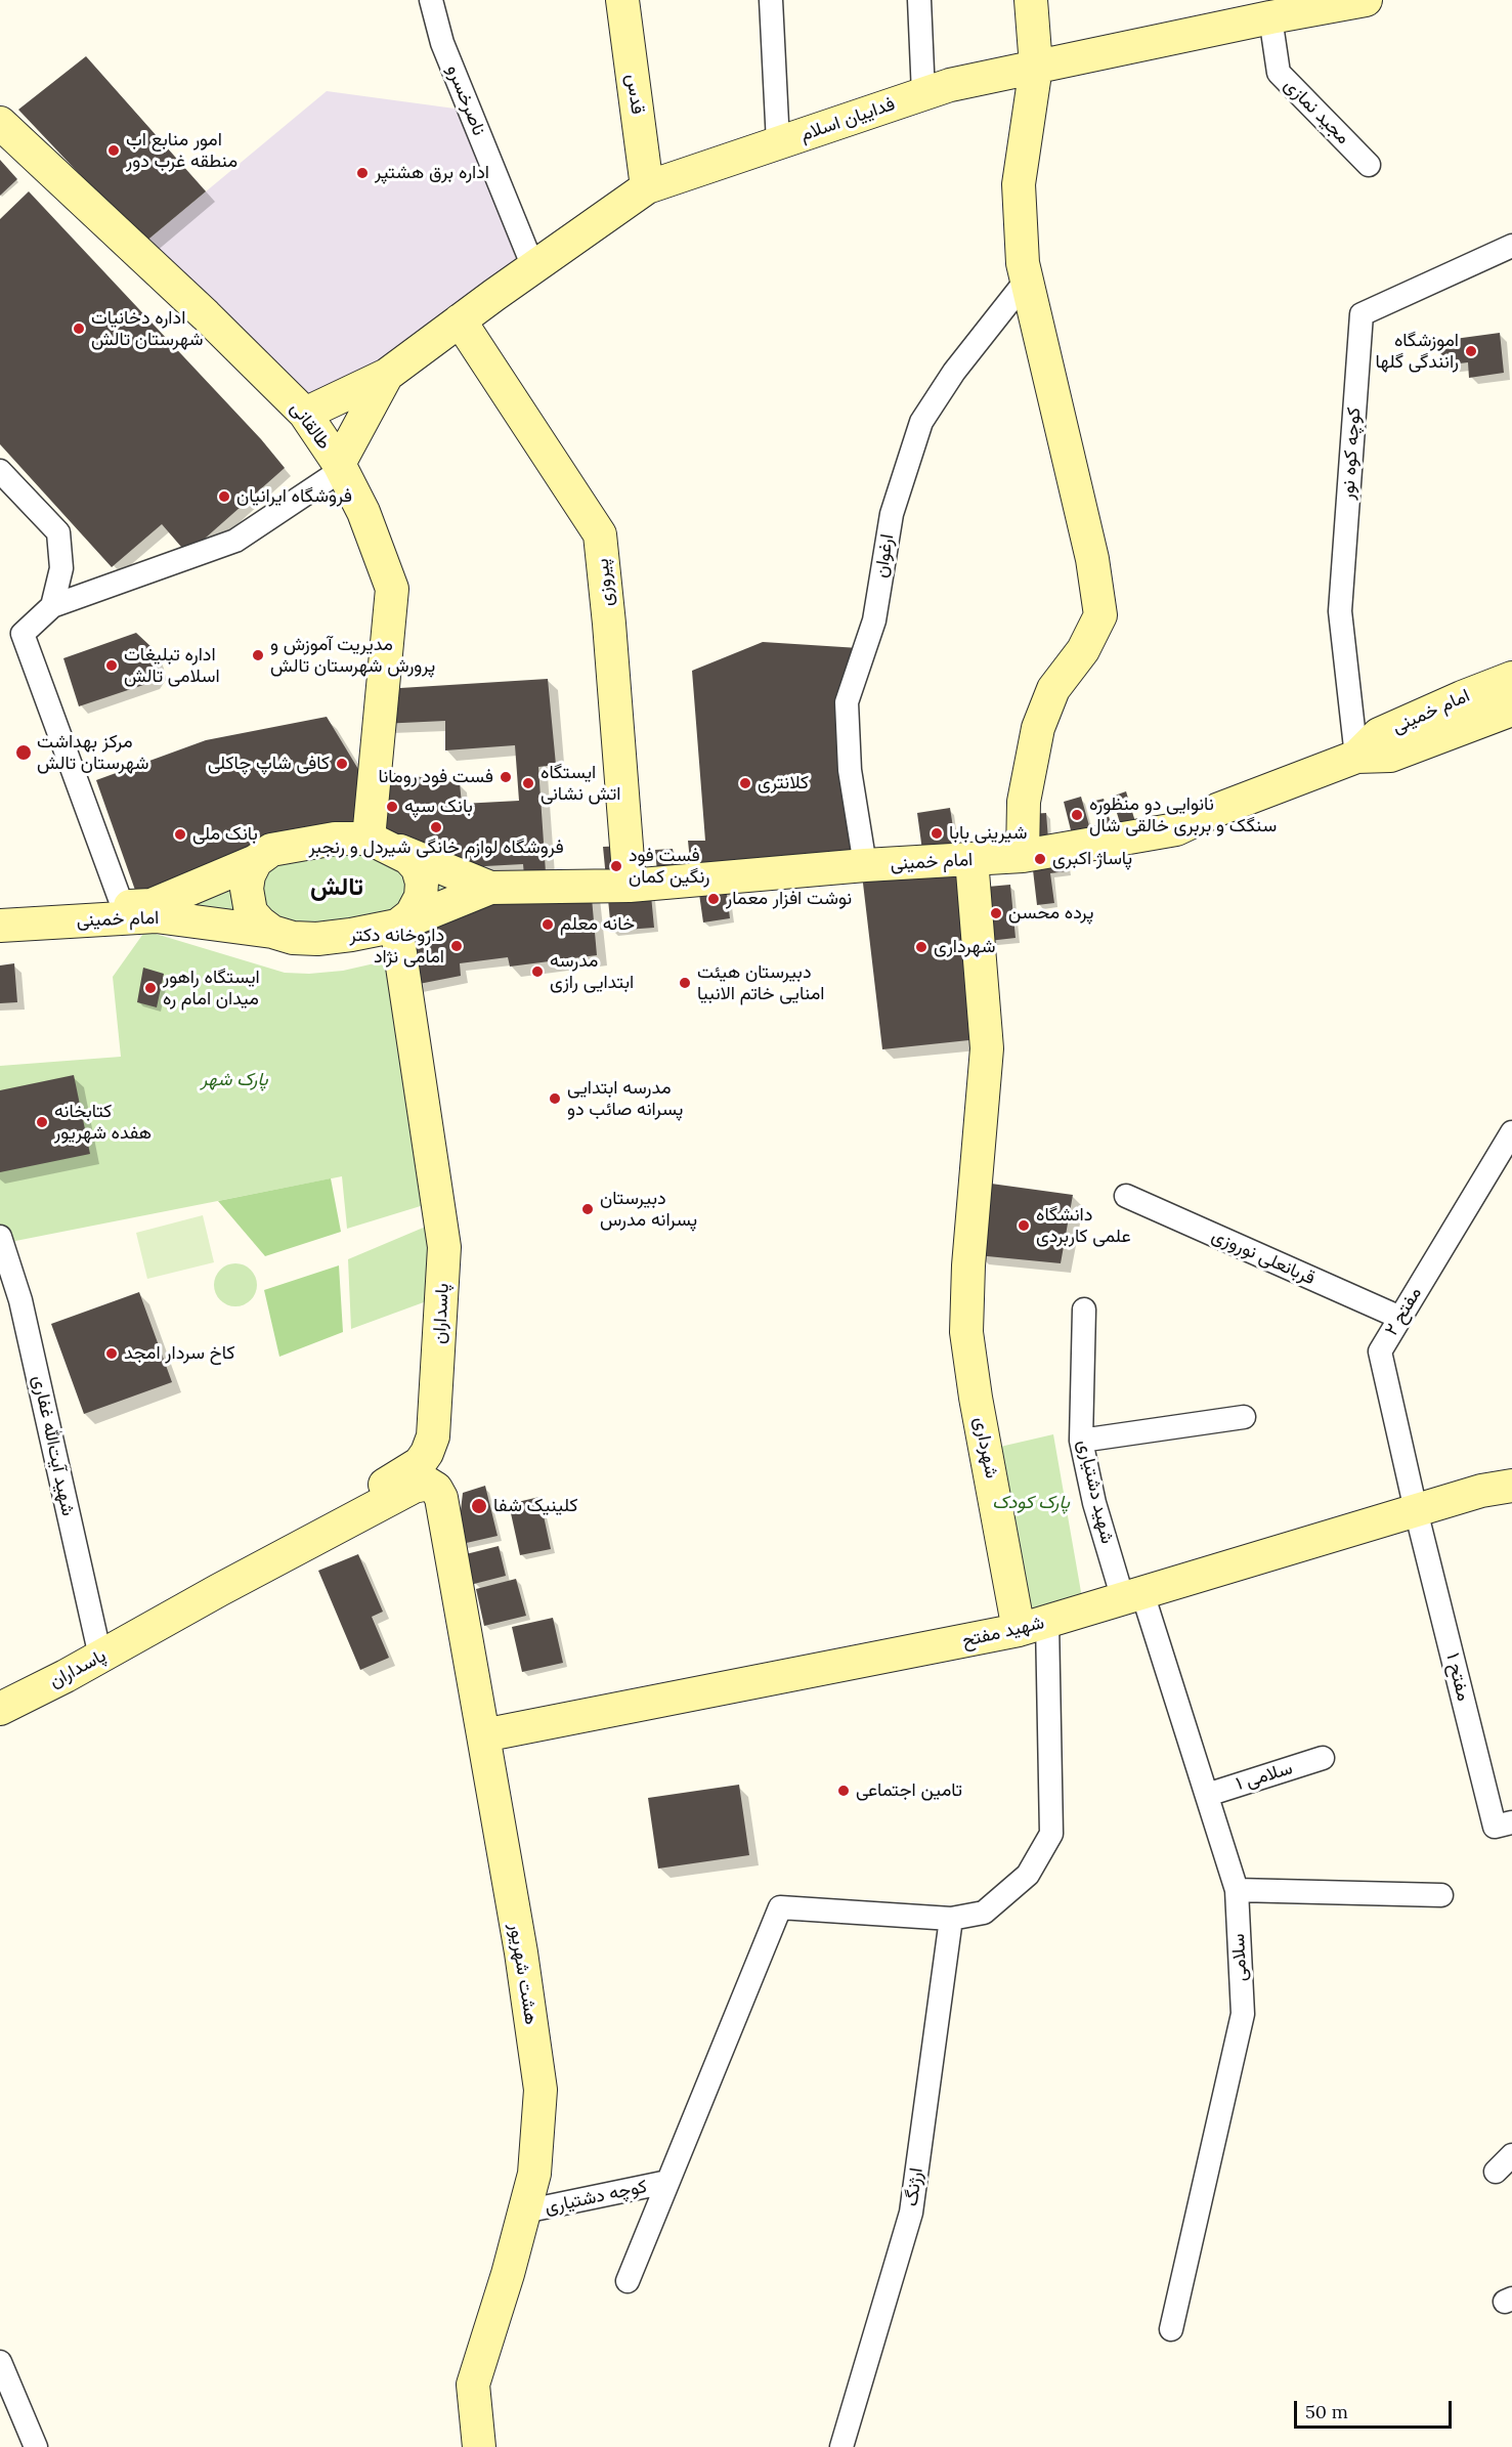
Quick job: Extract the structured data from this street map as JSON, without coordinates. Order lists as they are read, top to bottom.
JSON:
{
  "streets": {
    "street": [
      "قدس",
      "ناصرخسرو",
      "مجید نمازی",
      "فداییان اسلام",
      "طالقانی",
      "کوچه کوه نور",
      "ارغوان",
      "پیروزی",
      "امام خمینی",
      "قربانعلی نوروزی",
      "مفتح ۲",
      "پاسداران",
      "شهید آیت‌الله غفاری",
      "شهرداری",
      "شهید دشتیاری",
      "شهید مفتح",
      "مفتح ۱",
      "سلامی ۱",
      "سلامی",
      "هشت شهریور",
      "ارژنگ",
      "کوچه دشتیاری"
    ]
  },
  "crossings": [
    ["قدس", "فداییان اسلام"],
    ["ناصرخسرو", "فداییان اسلام"],
    ["مجید نمازی", "فداییان اسلام"],
    ["فداییان اسلام", "طالقانی"],
    ["فداییان اسلام", "پیروزی"],
    ["طالقانی", "امام خمینی"],
    ["طالقانی", "پاسداران"],
    ["کوچه کوه نور", "امام خمینی"],
    ["ارغوان", "امام خمینی"],
    ["پیروزی", "امام خمینی"],
    ["امام خمینی", "پاسداران"],
    ["امام خمینی", "شهرداری"],
    ["قربانعلی نوروزی", "مفتح ۲"],
    ["مفتح ۲", "شهید مفتح"],
    ["مفتح ۲", "مفتح ۱"],
    ["پاسداران", "شهید آیت‌الله غفاری"],
    ["پاسداران", "هشت شهریور"],
    ["شهرداری", "شهید مفتح"],
    ["شهید دشتیاری", "شهید مفتح"],
    ["شهید دشتیاری", "سلامی"],
    ["شهید مفتح", "مفتح ۱"],
    ["شهید مفتح", "سلامی"],
    ["شهید مفتح", "هشت شهریور"],
    ["سلامی ۱", "سلامی"],
    ["هشت شهریور", "کوچه دشتیاری"]
  ],
  "districts": ["تالش"],
  "parks": ["پارک شهر", "پارک کودک"],
  "places": [
    "امور منابع اب منطقه غرب دور",
    "اداره برق هشتپر",
    "اداره دخانیات شهرستان تالش",
    "اموزشگاه رانندگی گلها",
    "فروشگاه ایرانیان",
    "مدیریت آموزش و پرورش شهرستان تالش",
    "اداره تبلیغات اسلامی تالش",
    "مرکز بهداشت شهرستان تالش",
    "کافی شاپ چاکلی",
    "فست فود رومانا",
    "ایستگاه اتش نشانی",
    "کلانتری",
    "بانک سپه",
    "نانوایی دو منظوره سنگک و بربری خالقی شال",
    "فروشگاه لوازم خانگی شیردل و رنجبر",
    "شیرینی بابا",
    "بانک ملی",
    "پاساژ اکبری",
    "فست فود رنگین کمان",
    "نوشت افزار معمار",
    "پرده محسن",
    "خانه معلم",
    "داروخانه دکتر امامی نژاد",
    "شهرداری",
    "مدرسه ابتدایی رازی",
    "دبیرستان هیئت امنایی خاتم الانبیا",
    "ایستگاه راهور میدان امام ره",
    "مدرسه ابتدایی پسرانه صائب دو",
    "کتابخانه هفده شهریور",
    "دبیرستان پسرانه مدرس",
    "دانشگاه علمی کاربردی",
    "کاخ سردار امجد",
    "کلینیک شفا",
    "تامین اجتماعی"
  ],
  "scale_bar": "50 m"
}
